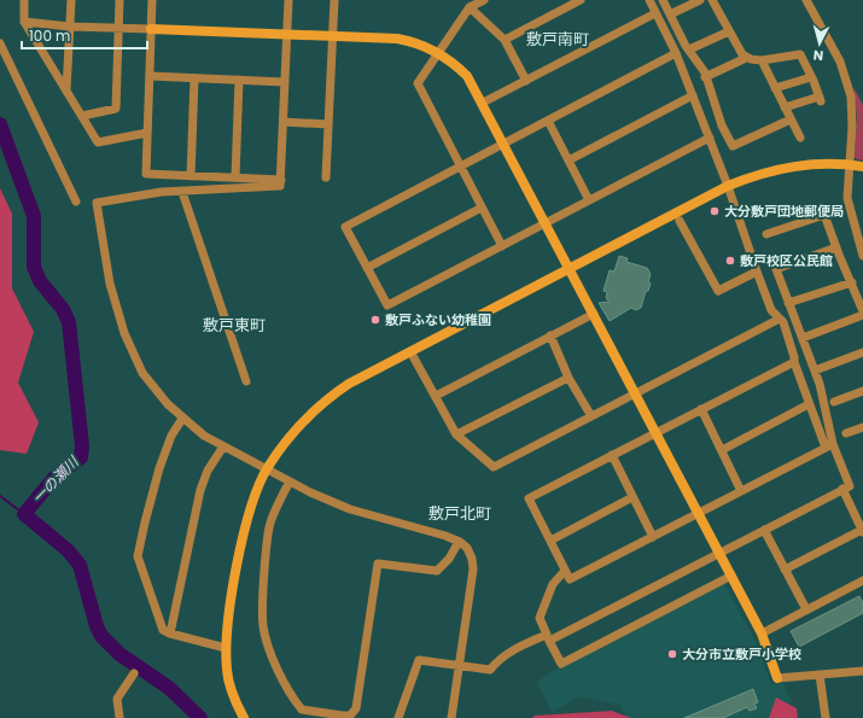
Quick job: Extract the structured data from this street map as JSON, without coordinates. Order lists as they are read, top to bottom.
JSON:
{
  "districts": ["敷戸南町", "敷戸東町", "敷戸北町"],
  "water": ["一の瀬川"],
  "places": [
    "大分敷戸団地郵便局",
    "敷戸校区公民館",
    "敷戸ふない幼稚園",
    "大分市立敷戸小学校"
  ],
  "scale_bar": "100 m",
  "north": "bottom"
}
